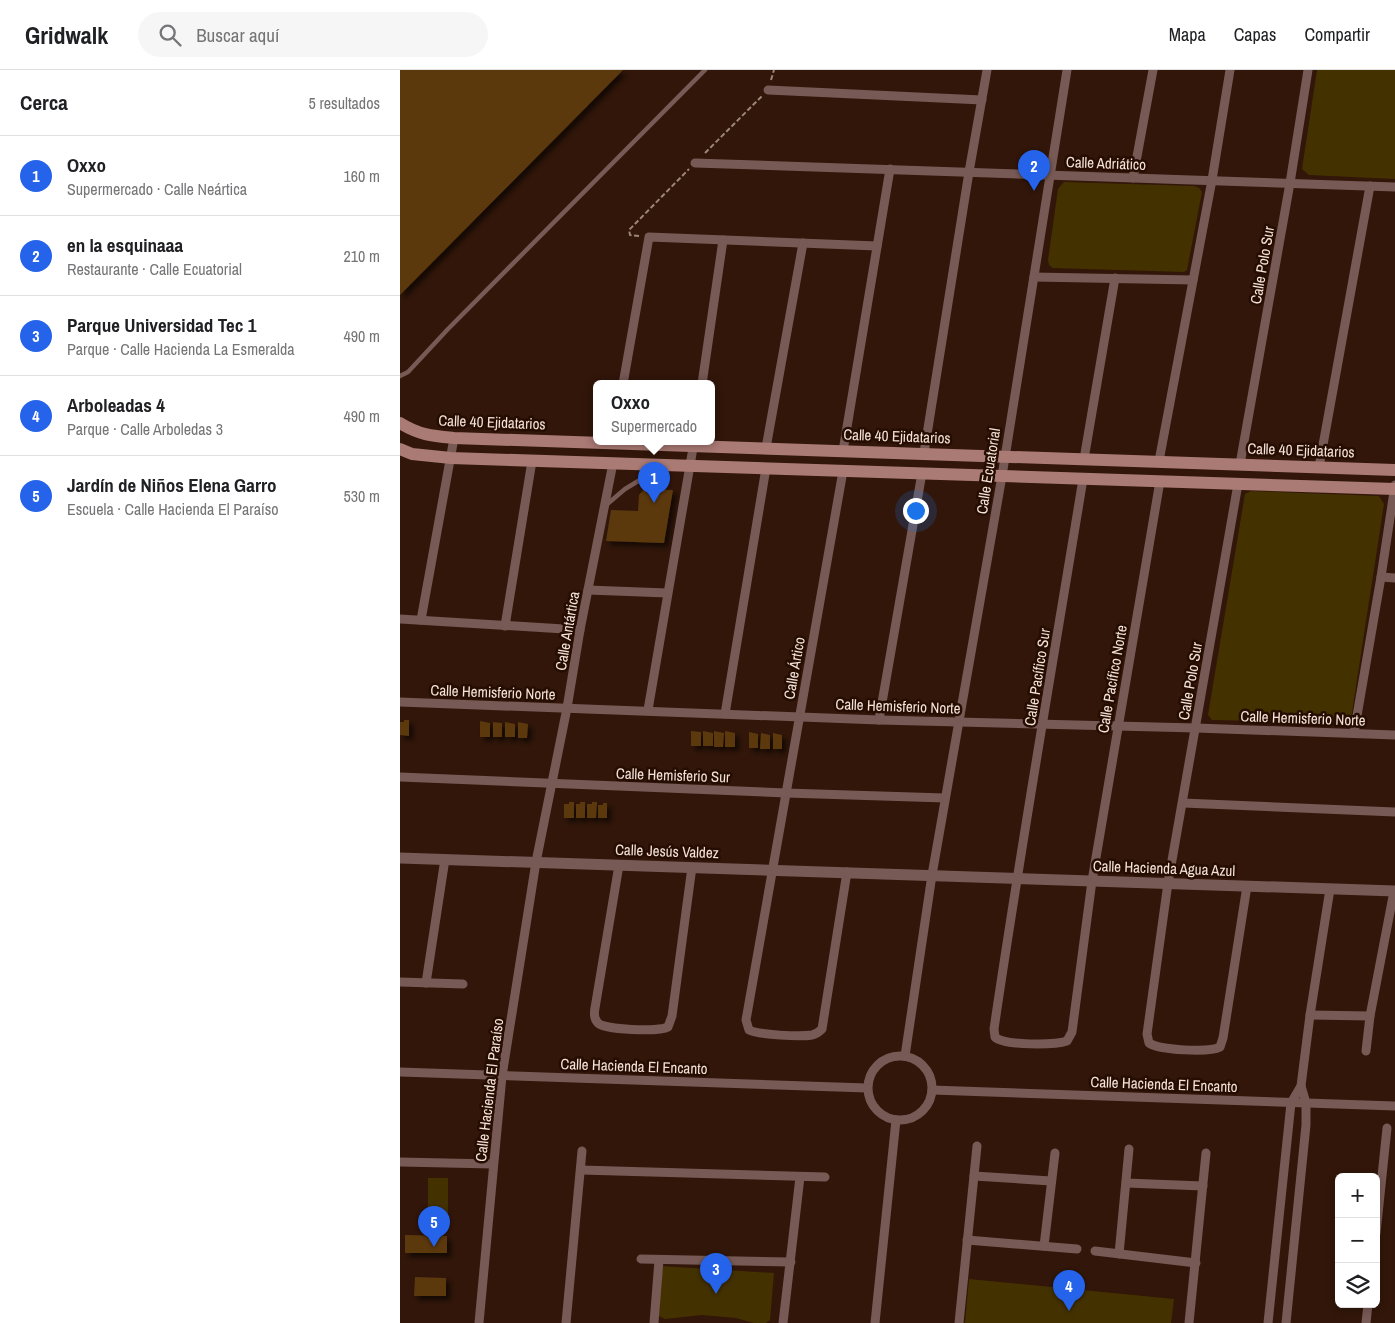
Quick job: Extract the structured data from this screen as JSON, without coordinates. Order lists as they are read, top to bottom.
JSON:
{
  "streets": {
    "main road": ["Calle 40 Ejidatarios"],
    "street": [
      "Calle Adriático",
      "Calle Polo Sur",
      "Calle Ecuatorial",
      "Calle Antártica",
      "Calle Ártico",
      "Calle Pacífico Sur",
      "Calle Pacífico Norte",
      "Calle Hemisferio Norte",
      "Calle Hemisferio Sur",
      "Calle Jesús Valdez",
      "Calle Hacienda Agua Azul",
      "Calle Hacienda El Encanto",
      "Calle Hacienda El Paraíso"
    ]
  },
  "crossings": [
    ["Calle Adriático", "Calle Polo Sur"],
    ["Calle Adriático", "Calle Ecuatorial"],
    ["Calle Polo Sur", "Calle 40 Ejidatarios"],
    ["Calle Polo Sur", "Calle Hemisferio Norte"],
    ["Calle Polo Sur", "Calle Hacienda Agua Azul"],
    ["Calle 40 Ejidatarios", "Calle Ecuatorial"],
    ["Calle Ecuatorial", "Calle Hemisferio Norte"],
    ["Calle Ecuatorial", "Calle Hemisferio Sur"],
    ["Calle Ecuatorial", "Calle Jesús Valdez"],
    ["Calle Ecuatorial", "Calle Hacienda Agua Azul"],
    ["Calle Ecuatorial", "Calle Hacienda El Encanto"],
    ["Calle Antártica", "Calle Hemisferio Norte"],
    ["Calle Antártica", "Calle Hemisferio Sur"],
    ["Calle Antártica", "Calle Jesús Valdez"],
    ["Calle Antártica", "Calle Hacienda El Paraíso"],
    ["Calle Ártico", "Calle Hemisferio Norte"],
    ["Calle Ártico", "Calle Hemisferio Sur"],
    ["Calle Ártico", "Calle Jesús Valdez"],
    ["Calle Pacífico Sur", "Calle Pacífico Norte"],
    ["Calle Pacífico Sur", "Calle Hemisferio Norte"],
    ["Calle Pacífico Sur", "Calle Hacienda Agua Azul"],
    ["Calle Pacífico Norte", "Calle Hemisferio Norte"],
    ["Calle Pacífico Norte", "Calle Hacienda Agua Azul"],
    ["Calle Jesús Valdez", "Calle Hacienda Agua Azul"],
    ["Calle Jesús Valdez", "Calle Hacienda El Paraíso"],
    ["Calle Hacienda El Encanto", "Calle Hacienda El Paraíso"]
  ],
  "page": {
    "header": "Gridwalk",
    "search": "Buscar aquí",
    "nav": ["Mapa", "Capas", "Compartir"],
    "heading": ["Cerca", "5 resultados"],
    "list": [
      {
        "mark": "1",
        "name": "Oxxo",
        "note": "Supermercado · Calle Neártica",
        "value": "160 m"
      },
      {
        "mark": "2",
        "name": "en la esquinaaa",
        "note": "Restaurante · Calle Ecuatorial",
        "value": "210 m"
      },
      {
        "mark": "3",
        "name": "Parque Universidad Tec 1",
        "note": "Parque · Calle Hacienda La Esmeralda",
        "value": "490 m"
      },
      {
        "mark": "4",
        "name": "Arboleadas 4",
        "note": "Parque · Calle Arboledas 3",
        "value": "490 m"
      },
      {
        "mark": "5",
        "name": "Jardín de Niños Elena Garro",
        "note": "Escuela · Calle Hacienda El Paraíso",
        "value": "530 m"
      }
    ],
    "pins": [
      "2",
      "1",
      "5",
      "3",
      "4"
    ],
    "popup": ["Oxxo", "Supermercado"],
    "map_buttons": ["+", "−"]
  }
}
